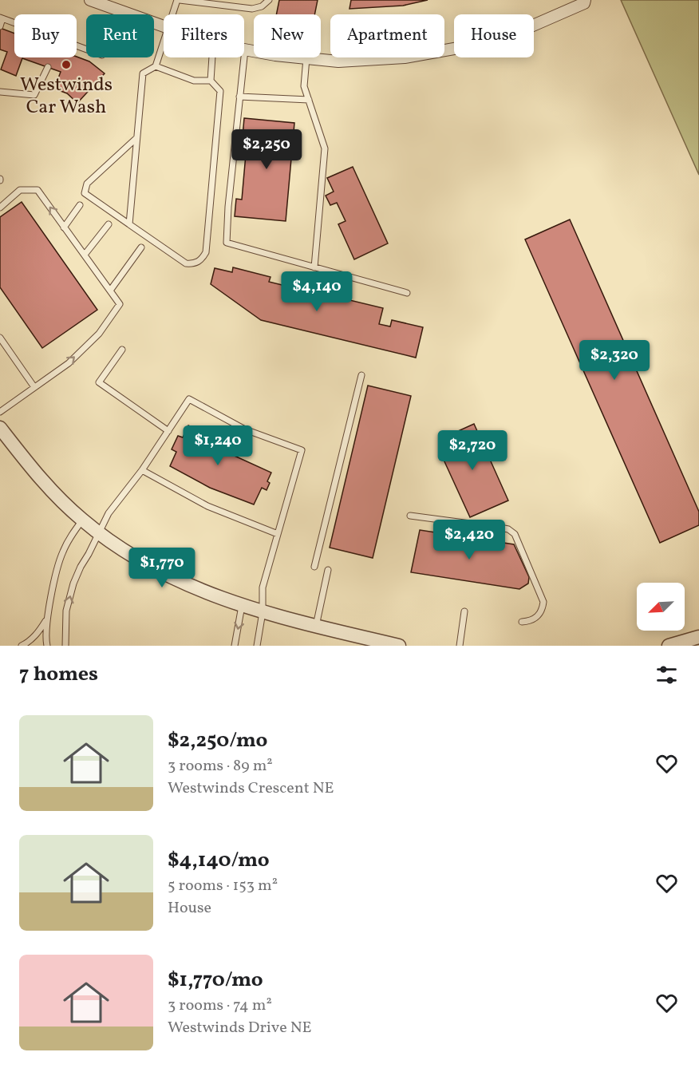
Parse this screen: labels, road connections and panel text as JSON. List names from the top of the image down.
{
  "places": ["Westwinds Car Wash"],
  "north": "bottom left",
  "page": {
    "chip": [
      "Buy",
      "Rent",
      "Filters",
      "New",
      "Apartment",
      "House"
    ],
    "price": [
      "$2,250",
      "$4,140",
      "$2,320",
      "$1,240",
      "$2,720",
      "$2,420",
      "$1,770"
    ],
    "heading": "7 homes",
    "list": [
      {
        "name": "$2,250/mo",
        "note": "3 rooms · 89 m² · Westwinds Crescent NE"
      },
      {
        "name": "$4,140/mo",
        "note": "5 rooms · 153 m² · House"
      },
      {
        "name": "$1,770/mo",
        "note": "3 rooms · 74 m² · Westwinds Drive NE"
      }
    ]
  }
}
